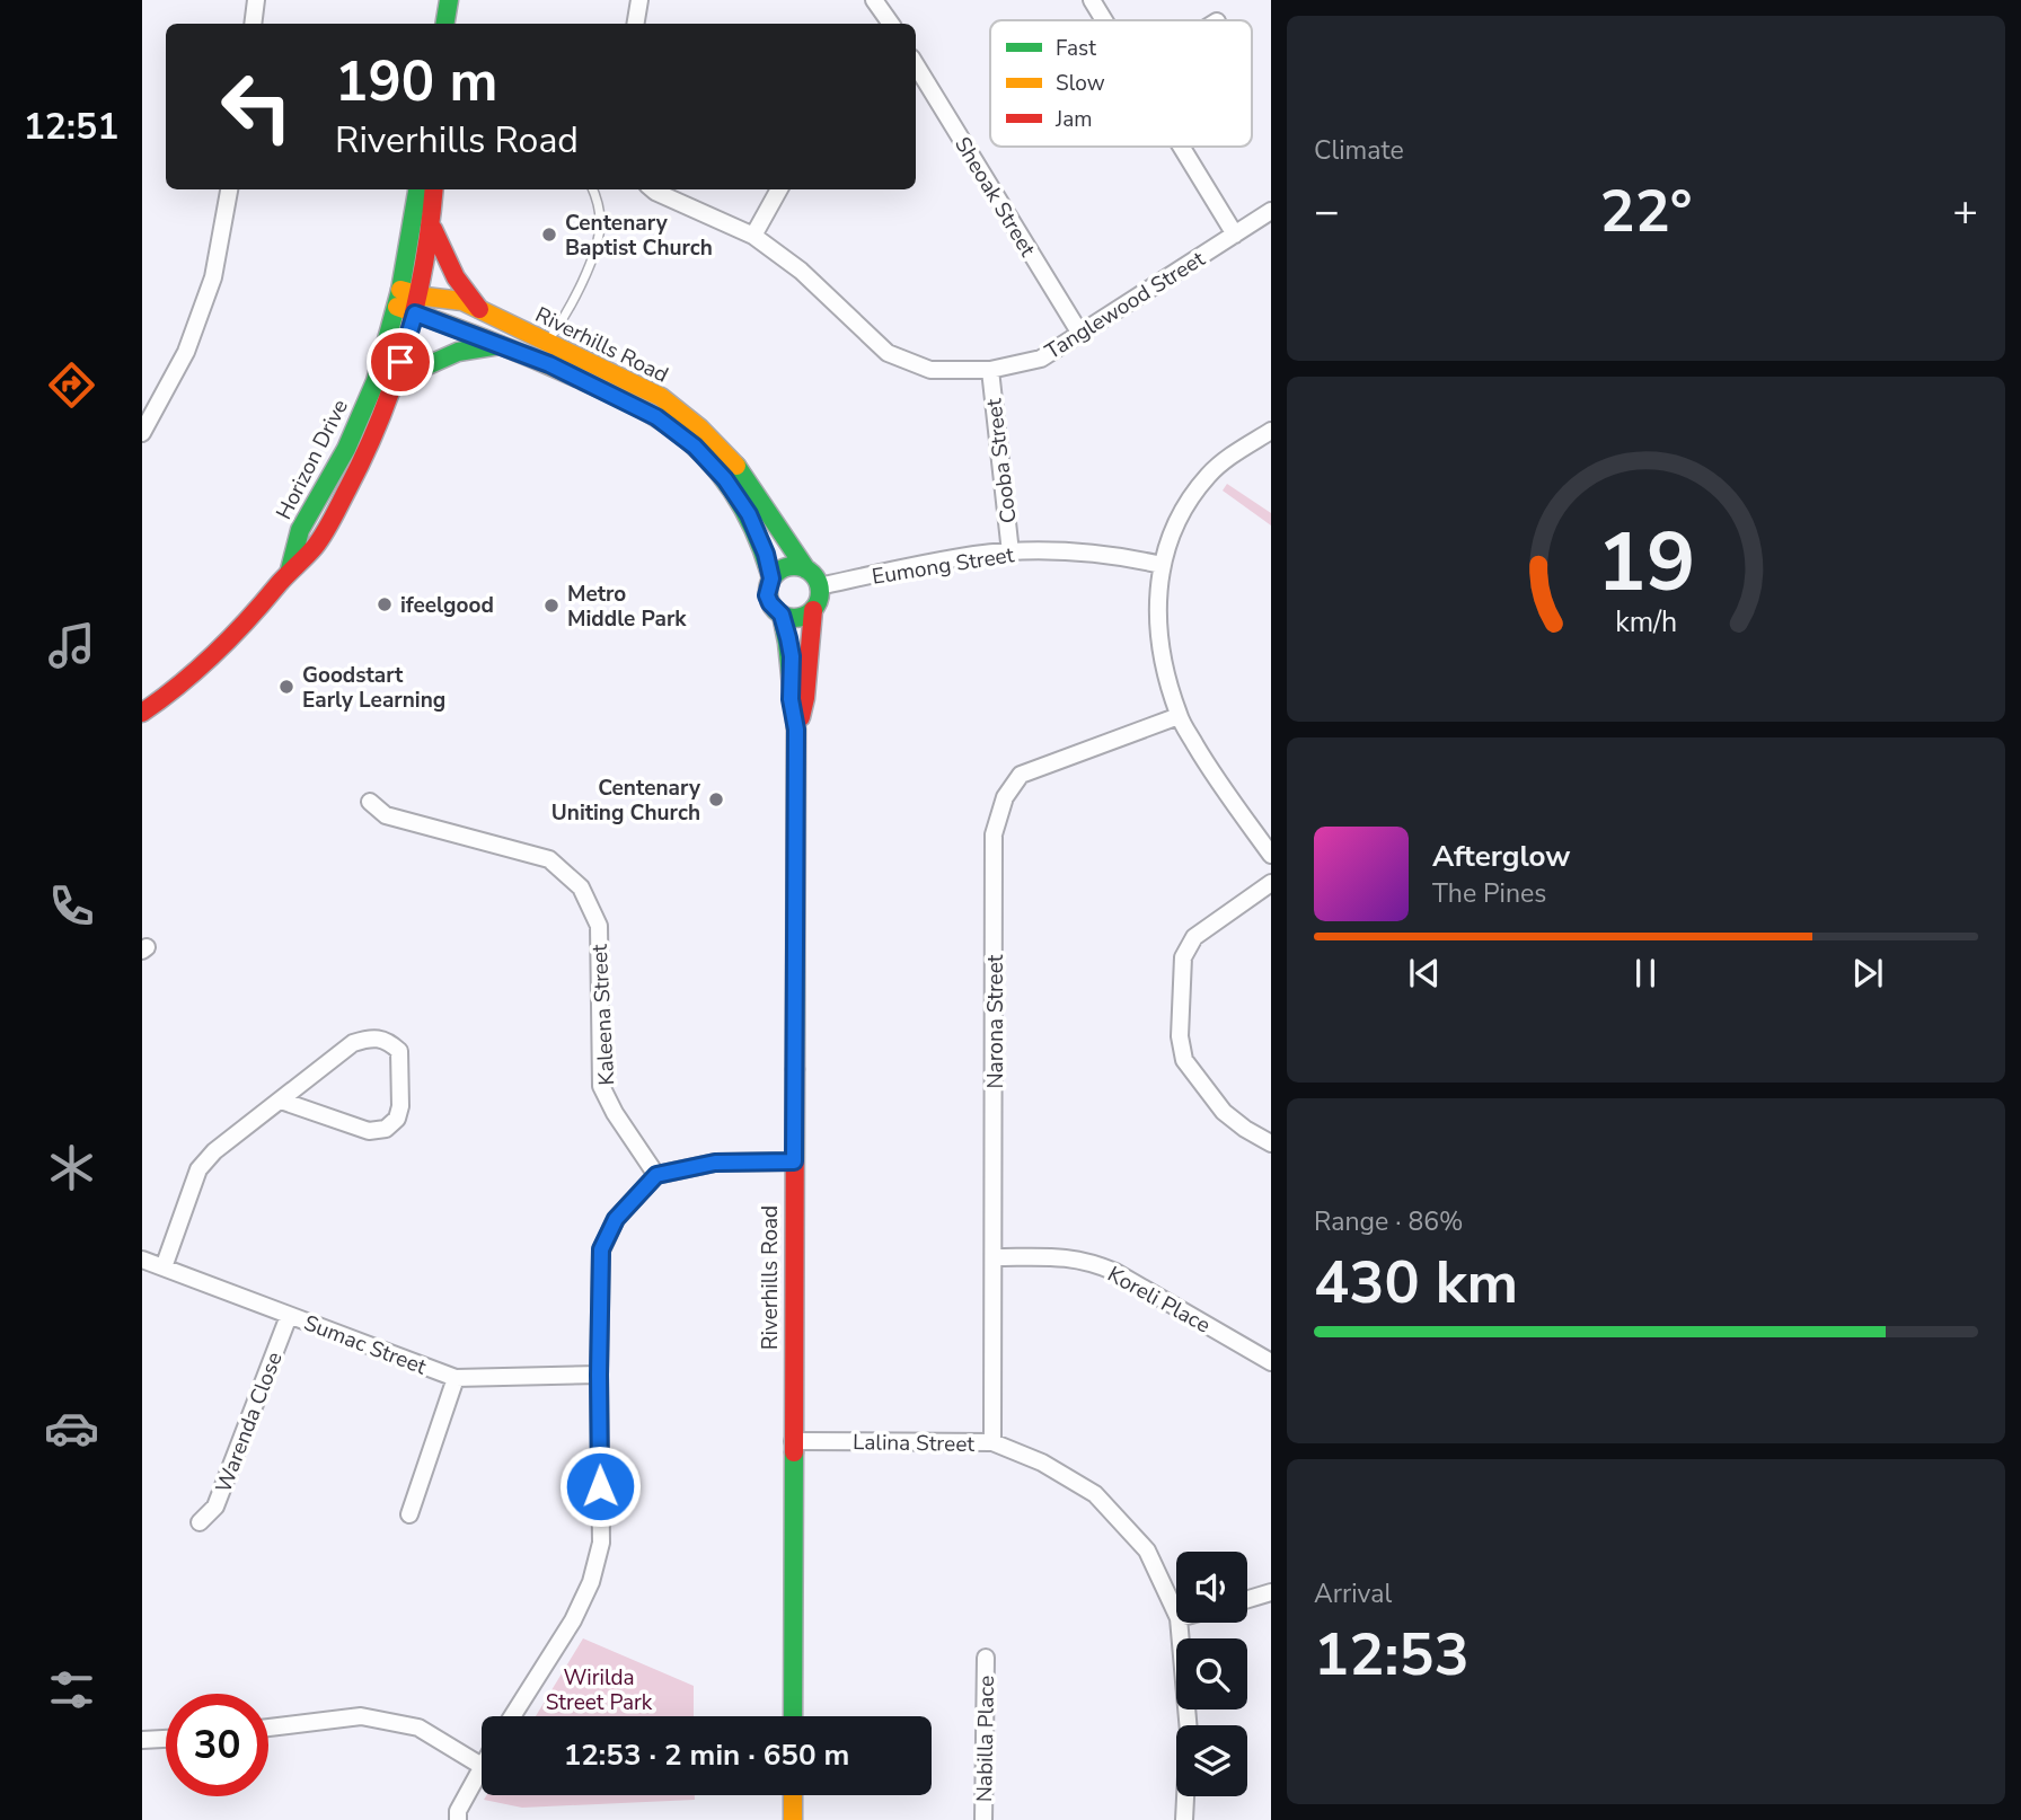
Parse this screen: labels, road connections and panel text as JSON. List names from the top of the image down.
{
  "streets": {
    "street": [
      "Sheoak Street",
      "Tanglewood Street",
      "Riverhills Road",
      "Horizon Drive",
      "Cooba Street",
      "Eumong Street",
      "Kaleena Street",
      "Narona Street",
      "Koreli Place",
      "Sumac Street",
      "Warenda Close",
      "Lalina Street",
      "Nabilla Place"
    ]
  },
  "crossings": [
    ["Sheoak Street", "Tanglewood Street"],
    ["Tanglewood Street", "Cooba Street"],
    ["Riverhills Road", "Horizon Drive"],
    ["Riverhills Road", "Eumong Street"],
    ["Riverhills Road", "Lalina Street"],
    ["Cooba Street", "Eumong Street"],
    ["Narona Street", "Koreli Place"],
    ["Narona Street", "Lalina Street"],
    ["Sumac Street", "Warenda Close"]
  ],
  "parks": ["Wirilda Street Park"],
  "places": [
    "Centenary Baptist Church",
    "ifeelgood",
    "Metro Middle Park",
    "Goodstart Early Learning",
    "Centenary Uniting Church"
  ],
  "legend": ["Fast", "Slow", "Jam"],
  "page": {
    "tabs": "12:51",
    "tile": [
      "Climate",
      ["Range · 86%", "430 km"],
      ["Arrival", "12:53"]
    ],
    "turn": ["190 m", "Riverhills Road"],
    "heat": ["−", "22°", "+"],
    "song": ["Afterglow", "The Pines"],
    "limit": "30",
    "trip": "12:53 · 2 min · 650 m",
    "gauge": ["19", "km/h"]
  }
}
